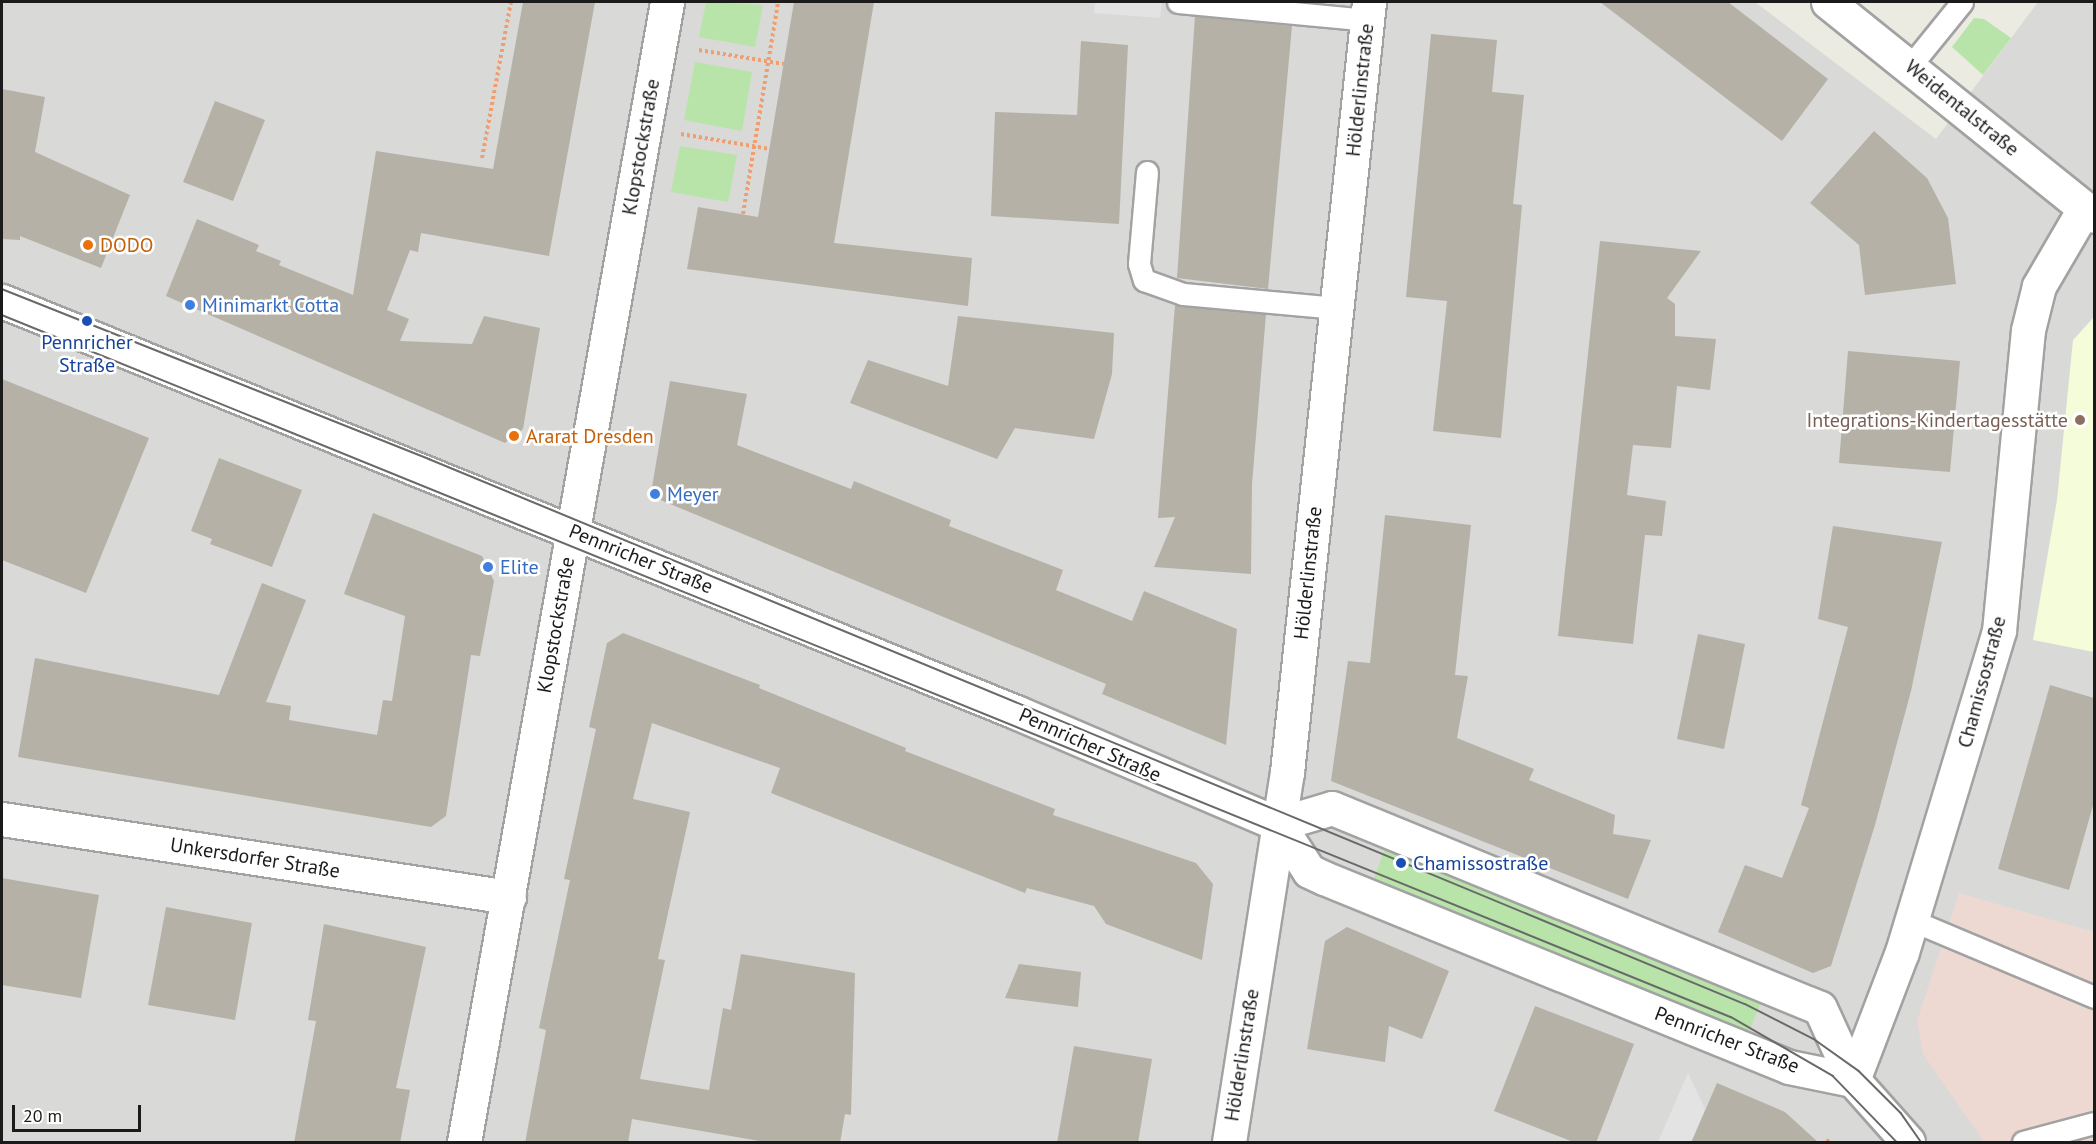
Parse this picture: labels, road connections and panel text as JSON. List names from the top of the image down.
{
  "streets": {
    "street": [
      "Hölderlinstraße",
      "Weidentalstraße",
      "Klopstockstraße",
      "Pennricher Straße",
      "Chamissostraße",
      "Unkersdorfer Straße"
    ]
  },
  "crossings": [
    ["Hölderlinstraße", "Pennricher Straße"],
    ["Weidentalstraße", "Chamissostraße"],
    ["Klopstockstraße", "Pennricher Straße"],
    ["Klopstockstraße", "Unkersdorfer Straße"],
    ["Pennricher Straße", "Chamissostraße"]
  ],
  "places": [
    "DODO",
    "Minimarkt Cotta",
    "Pennricher Straße",
    "Integrations-Kindertagesstätte",
    "Ararat Dresden",
    "Meyer",
    "Elite",
    "Chamissostraße"
  ],
  "scale_bar": "20 m"
}
